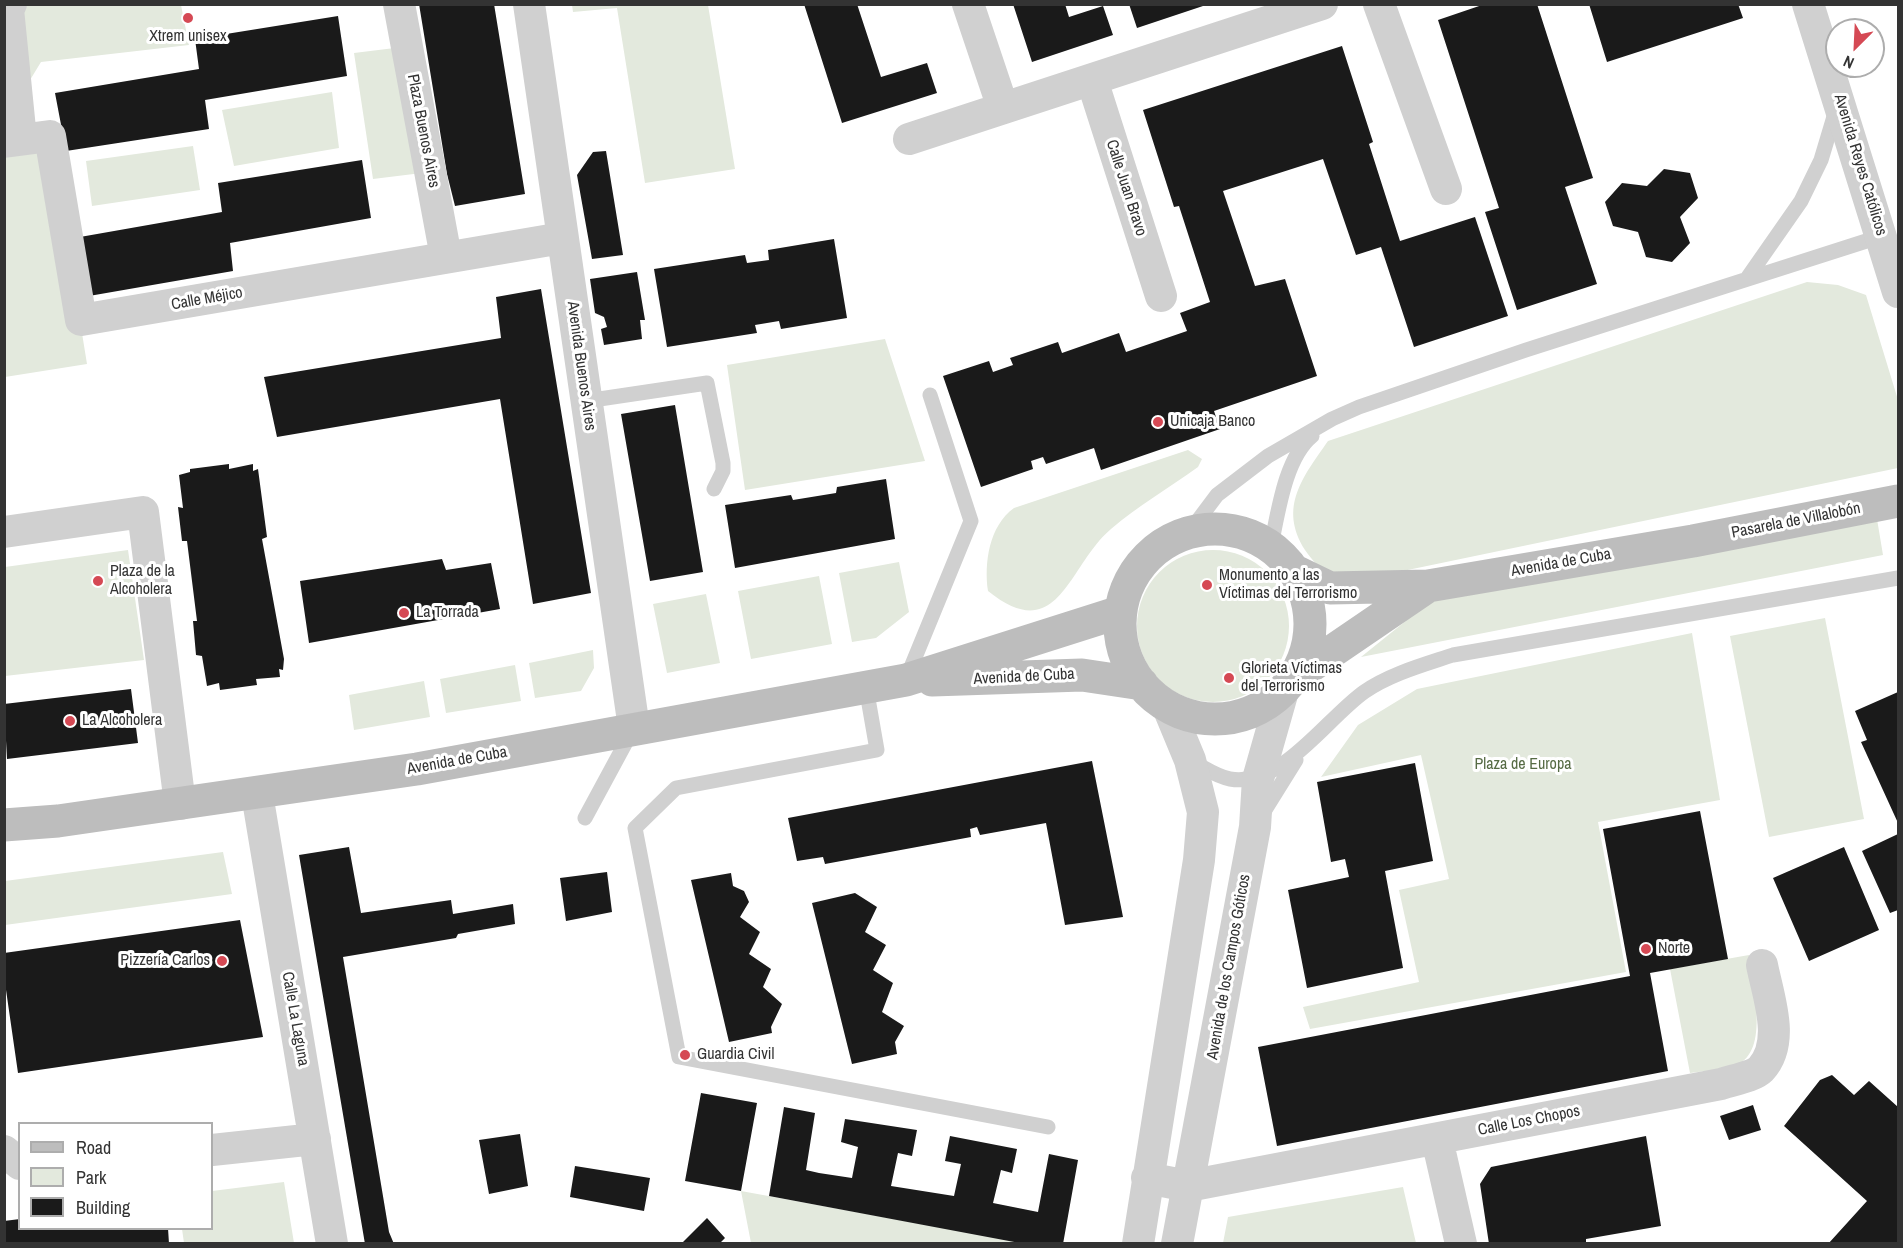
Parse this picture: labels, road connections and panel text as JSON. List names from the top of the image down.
{
  "streets": {
    "street": [
      "Plaza Buenos Aires",
      "Avenida Reyes Católicos",
      "Calle Juan Bravo",
      "Calle Méjico",
      "Avenida Buenos Aires",
      "Pasarela de Villalobón",
      "Avenida de Cuba",
      "Avenida de los Campos Góticos",
      "Calle La Laguna",
      "Calle Los Chopos"
    ]
  },
  "crossings": [
    ["Plaza Buenos Aires", "Calle Méjico"],
    ["Calle Méjico", "Avenida Buenos Aires"],
    ["Avenida Buenos Aires", "Avenida de Cuba"],
    ["Pasarela de Villalobón", "Avenida de Cuba"],
    ["Avenida de Cuba", "Avenida de los Campos Góticos"],
    ["Avenida de Cuba", "Calle La Laguna"],
    ["Avenida de los Campos Góticos", "Calle Los Chopos"]
  ],
  "parks": ["Plaza de Europa"],
  "places": [
    "Xtrem unisex",
    "Unicaja Banco",
    "Plaza de la Alcoholera",
    "Monumento a las Víctimas del Terrorismo",
    "La Torrada",
    "Glorieta Víctimas del Terrorismo",
    "La Alcoholera",
    "Norte",
    "Pizzería Carlos",
    "Guardia Civil"
  ],
  "legend": ["Road", "Park", "Building"],
  "north": "bottom left"
}
